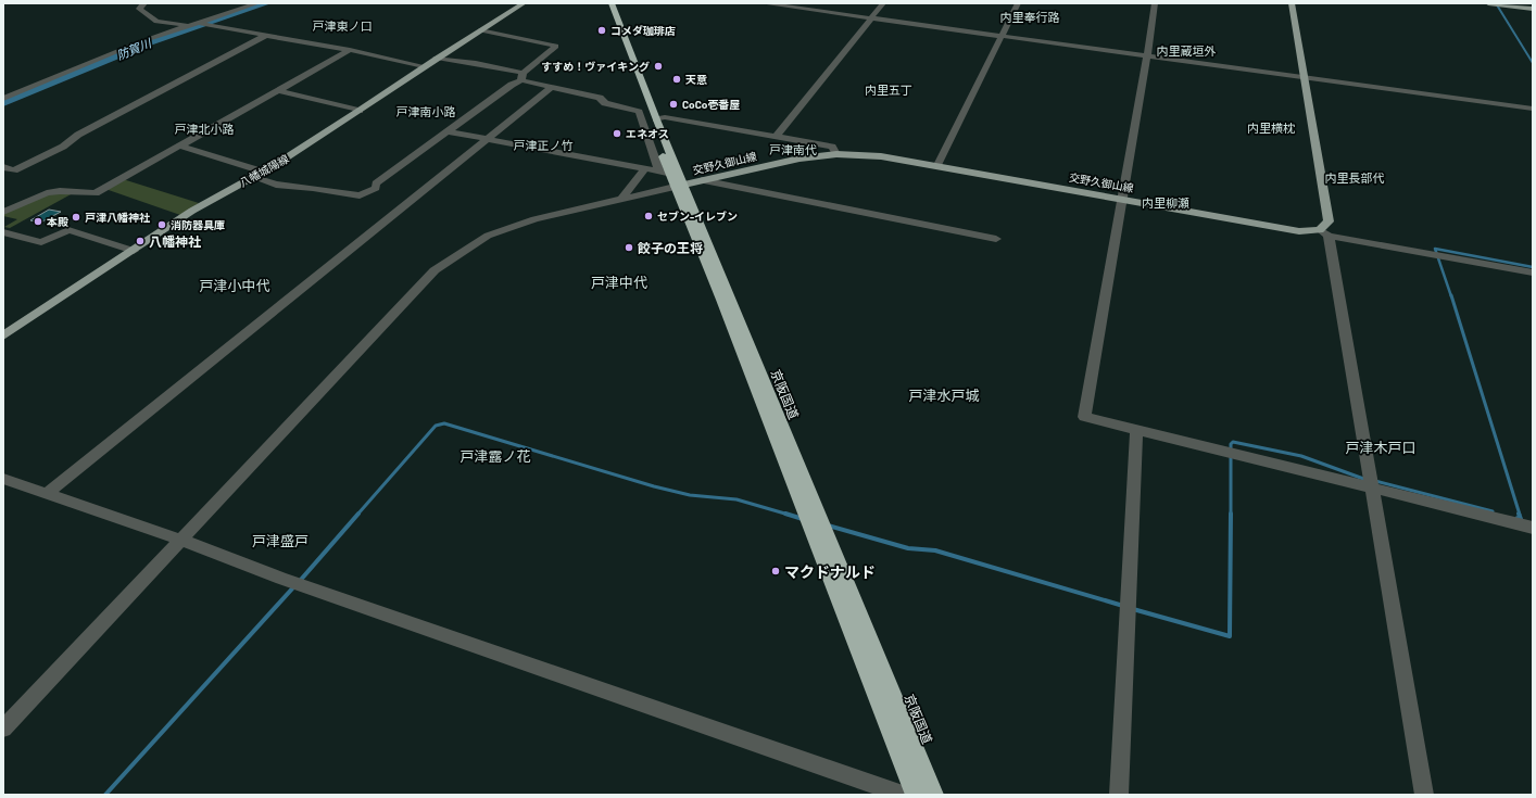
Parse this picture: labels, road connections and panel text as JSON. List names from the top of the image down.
{
  "streets": {
    "highway": ["京阪国道"],
    "main road": ["交野久御山線", "八幡城陽線"]
  },
  "crossings": [
    ["交野久御山線", "京阪国道"]
  ],
  "districts": [
    "内里奉行路",
    "戸津東ノ口",
    "内里蔵垣外",
    "内里五丁",
    "戸津南小路",
    "内里横枕",
    "戸津北小路",
    "戸津正ノ竹",
    "戸津南代",
    "内里長部代",
    "内里柳瀬",
    "戸津中代",
    "戸津小中代",
    "戸津水戸城",
    "戸津木戸口",
    "戸津露ノ花",
    "戸津盛戸"
  ],
  "water": ["防賀川"],
  "places": [
    "コメダ珈琲店",
    "すすめ！ヴァイキング",
    "天意",
    "CoCo壱番屋",
    "エネオス",
    "セブン-イレブン",
    "戸津八幡神社",
    "本殿",
    "消防器具庫",
    "八幡神社",
    "餃子の王将",
    "マクドナルド"
  ]
}
